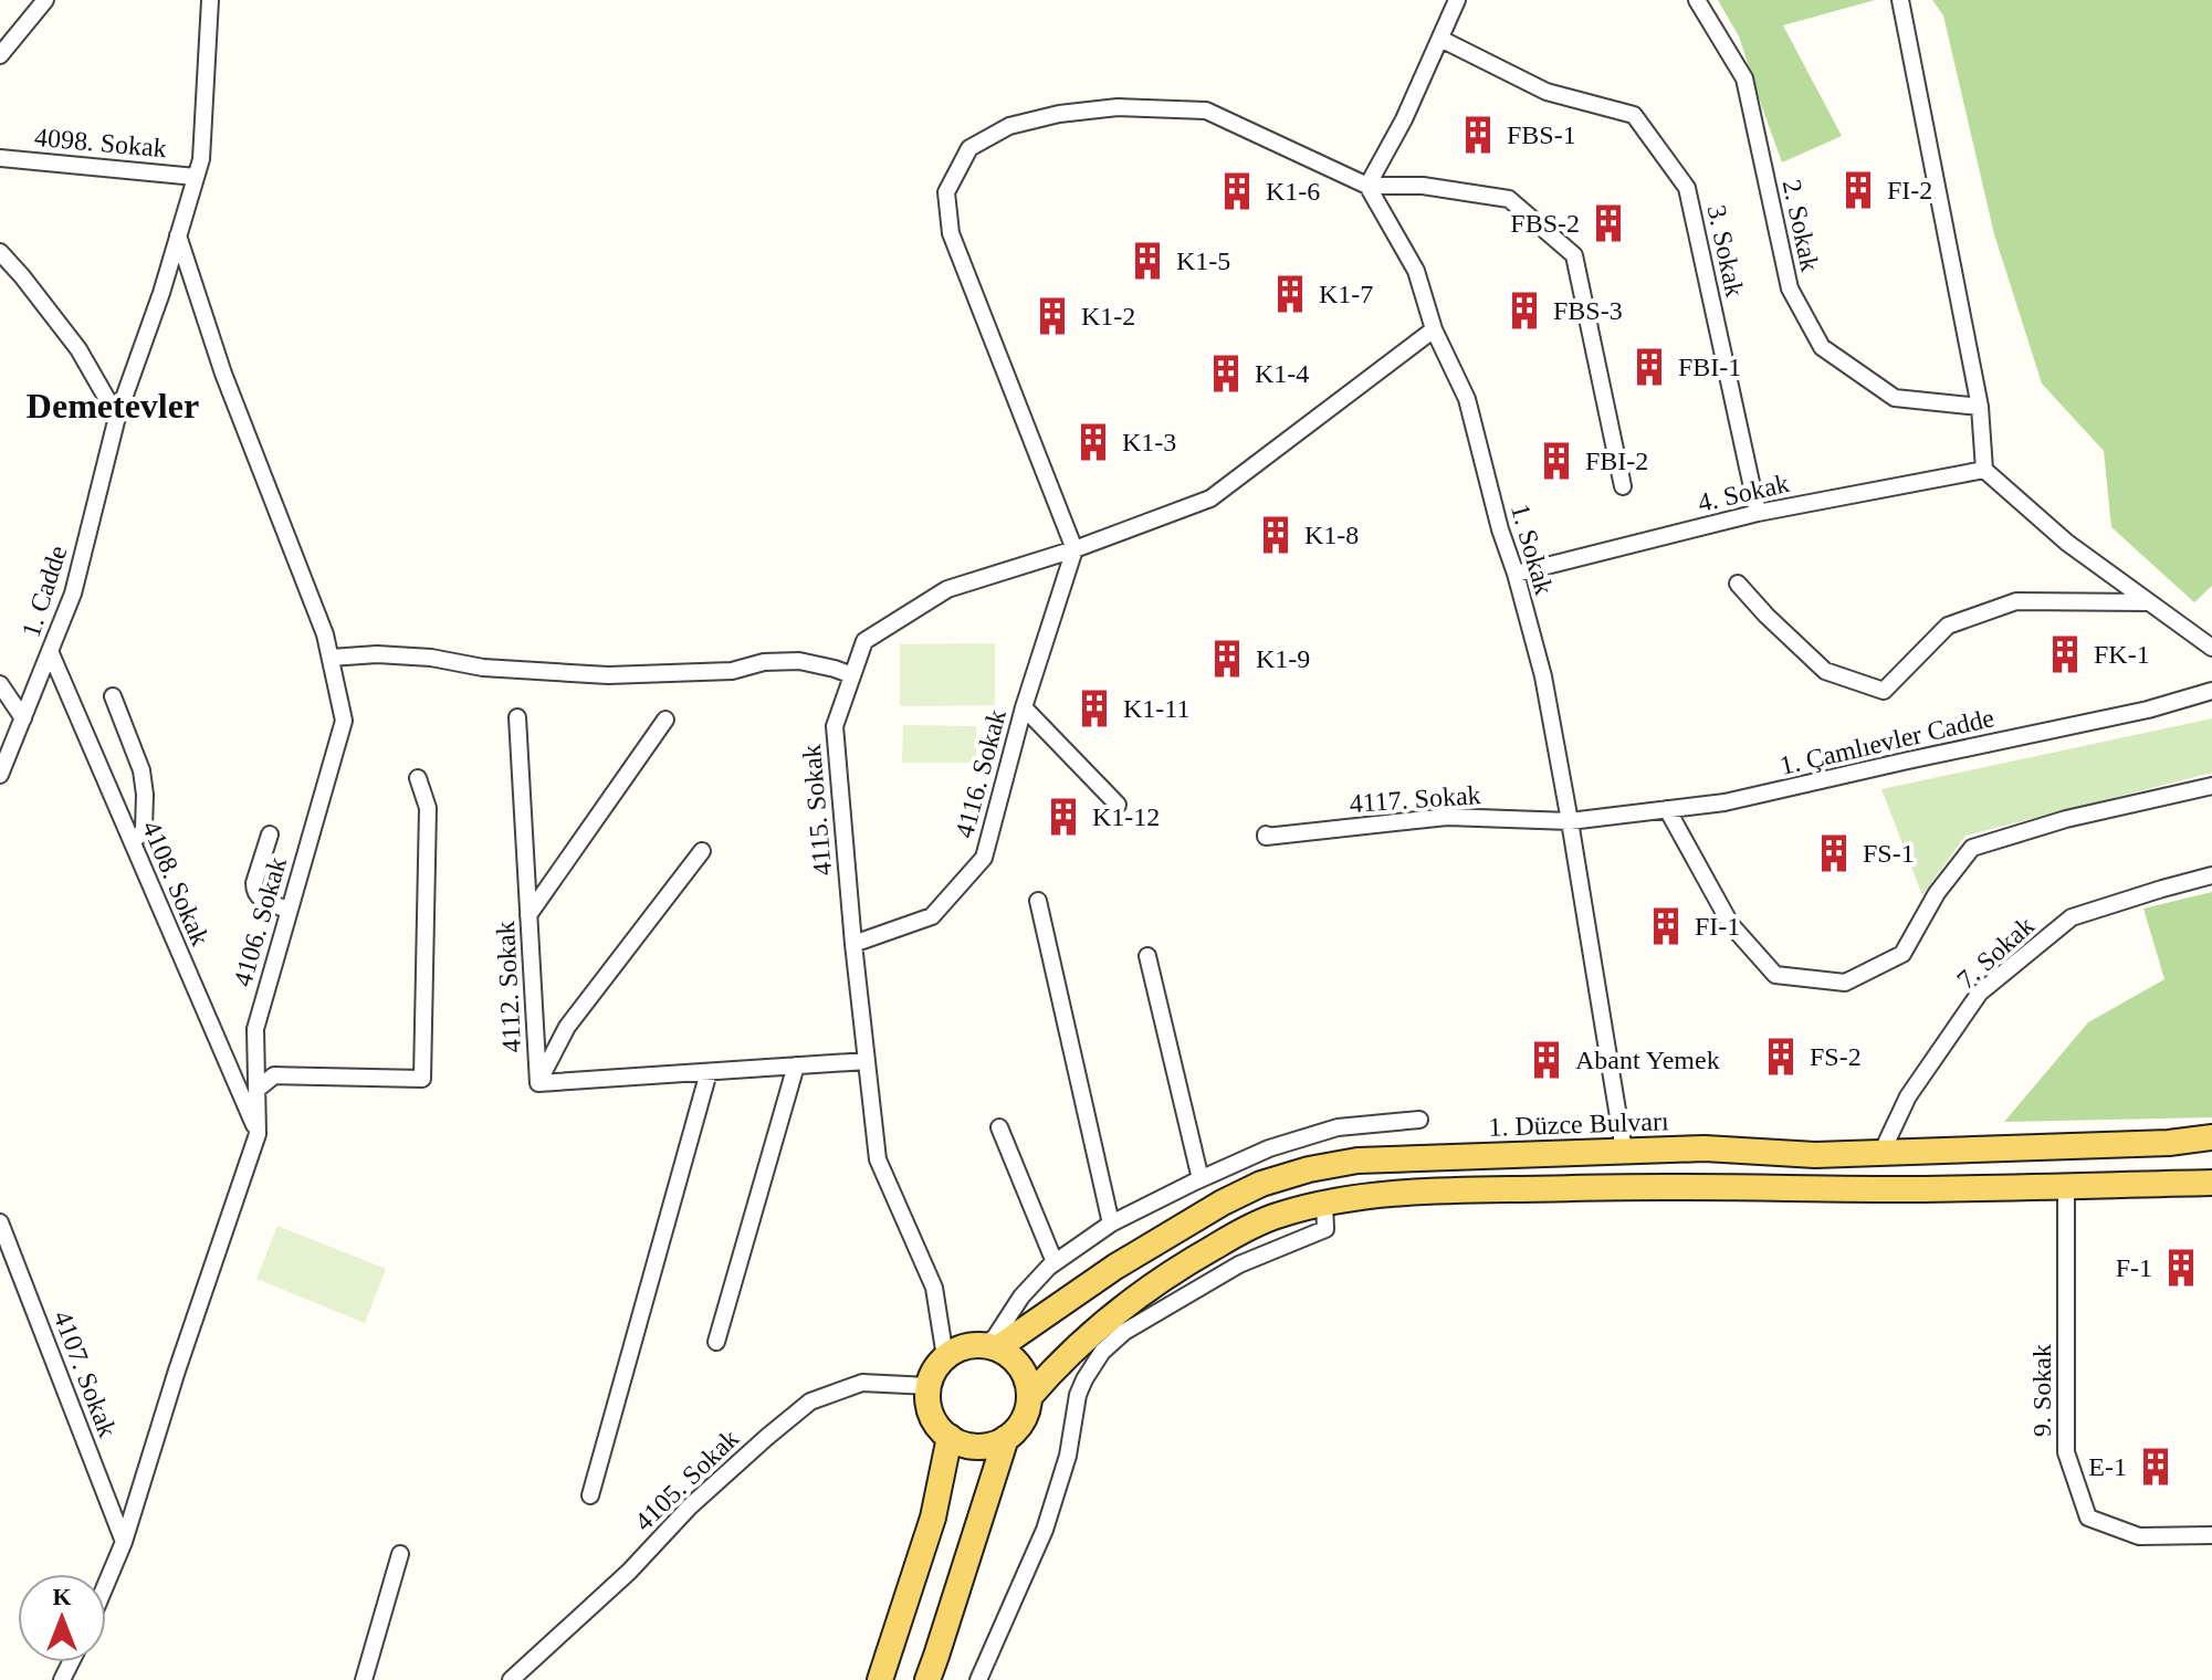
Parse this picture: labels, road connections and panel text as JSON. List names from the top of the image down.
{
  "streets": {
    "main road": ["1. Düzce Bulvarı"],
    "street": [
      "4098. Sokak",
      "2. Sokak",
      "3. Sokak",
      "4. Sokak",
      "1. Sokak",
      "1. Cadde",
      "1. Çamlıevler Cadde",
      "4116. Sokak",
      "4117. Sokak",
      "4115. Sokak",
      "4108. Sokak",
      "4106. Sokak",
      "7. Sokak",
      "4112. Sokak",
      "4107. Sokak",
      "9. Sokak",
      "4105. Sokak"
    ]
  },
  "crossings": [
    ["4098. Sokak", "1. Cadde"],
    ["3. Sokak", "4. Sokak"],
    ["4. Sokak", "1. Sokak"],
    ["1. Sokak", "1. Çamlıevler Cadde"],
    ["1. Sokak", "4117. Sokak"],
    ["1. Sokak", "4115. Sokak"],
    ["1. Sokak", "1. Düzce Bulvarı"],
    ["1. Cadde", "4108. Sokak"],
    ["1. Cadde", "4106. Sokak"],
    ["1. Çamlıevler Cadde", "4117. Sokak"],
    ["4116. Sokak", "4115. Sokak"],
    ["4115. Sokak", "4112. Sokak"],
    ["4115. Sokak", "1. Düzce Bulvarı"],
    ["4115. Sokak", "4105. Sokak"],
    ["4108. Sokak", "4106. Sokak"],
    ["4106. Sokak", "4107. Sokak"],
    ["7. Sokak", "1. Düzce Bulvarı"],
    ["1. Düzce Bulvarı", "4105. Sokak"]
  ],
  "districts": ["Demetevler"],
  "places": {
    "building": [
      "FBS-1",
      "FI-2",
      "K1-6",
      "FBS-2",
      "K1-5",
      "K1-7",
      "FBS-3",
      "K1-2",
      "FBI-1",
      "K1-4",
      "K1-3",
      "FBI-2",
      "K1-8",
      "FK-1",
      "K1-9",
      "K1-11",
      "K1-12",
      "FS-1",
      "FI-1",
      "FS-2",
      "Abant Yemek",
      "F-1",
      "E-1"
    ]
  },
  "north": "top"
}
